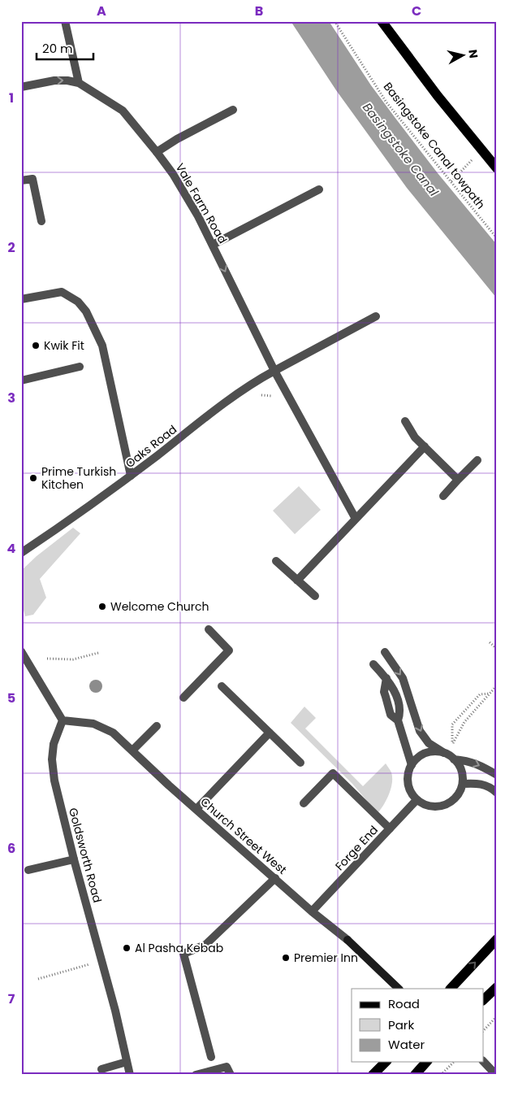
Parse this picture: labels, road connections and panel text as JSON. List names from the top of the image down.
{
  "streets": {
    "street": [
      "Vale Farm Road",
      "Oaks Road",
      "Church Street West",
      "Forge End",
      "Goldsworth Road"
    ],
    "path": ["Basingstoke Canal towpath"]
  },
  "crossings": [
    ["Vale Farm Road", "Oaks Road"],
    ["Church Street West", "Forge End"],
    ["Church Street West", "Goldsworth Road"]
  ],
  "water": ["Basingstoke Canal"],
  "places": [
    "Kwik Fit",
    "Prime Turkish Kitchen",
    "Welcome Church",
    "Al Pasha Kebab",
    "Premier Inn"
  ],
  "legend": ["Road", "Park", "Water"],
  "scale_bar": "20 m",
  "north": "right",
  "grid": {
    "columns": ["A", "B", "C"],
    "rows": [
      "1",
      "2",
      "3",
      "4",
      "5",
      "6",
      "7"
    ]
  }
}
